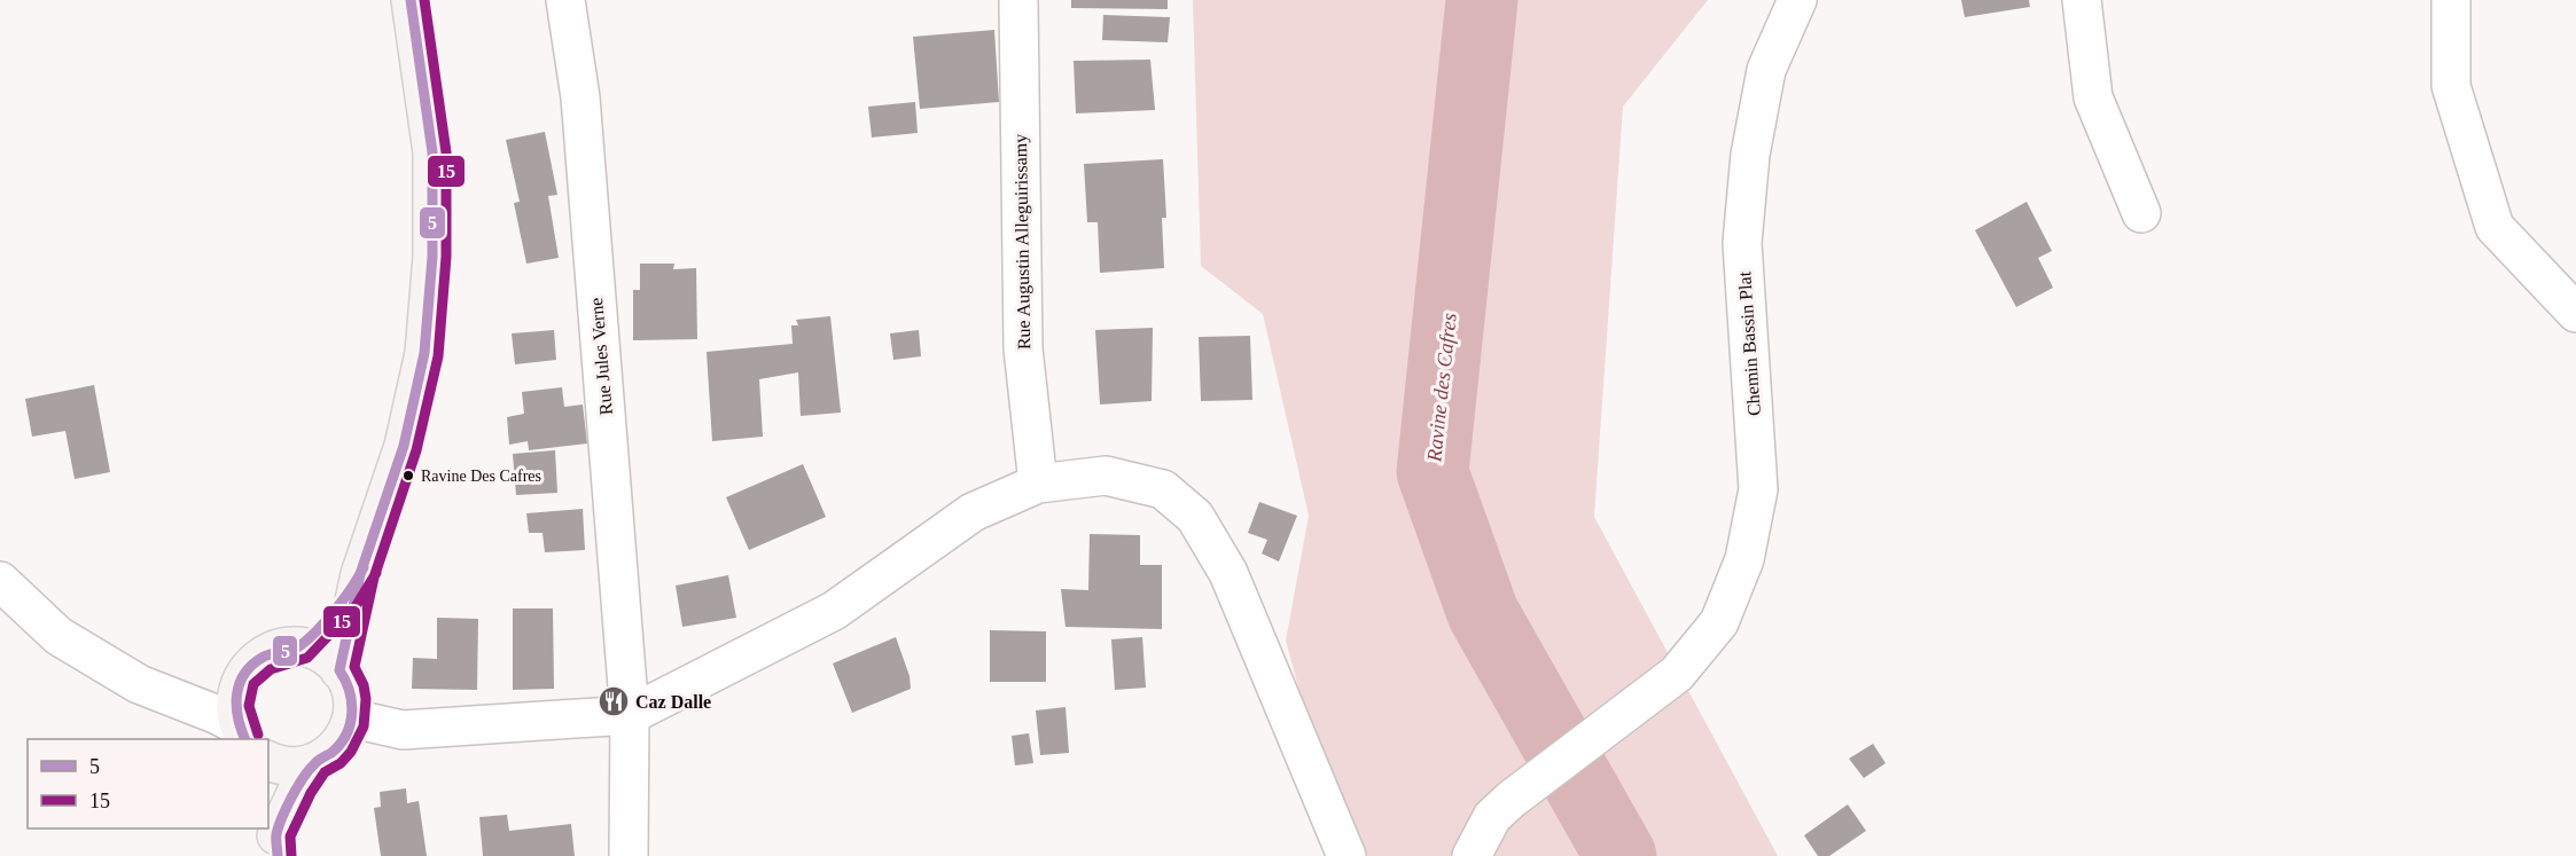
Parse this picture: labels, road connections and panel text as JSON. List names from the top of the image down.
{
  "streets": {
    "street": ["Rue Augustin Alleguirissamy", "Chemin Bassin Plat", "Rue Jules Verne"]
  },
  "water": ["Ravine des Cafres"],
  "places": {
    "other": ["Ravine Des Cafres"],
    "restaurant": ["Caz Dalle"]
  },
  "lines": ["transit line 5", "transit line 15"],
  "legend": ["5", "15"]
}
